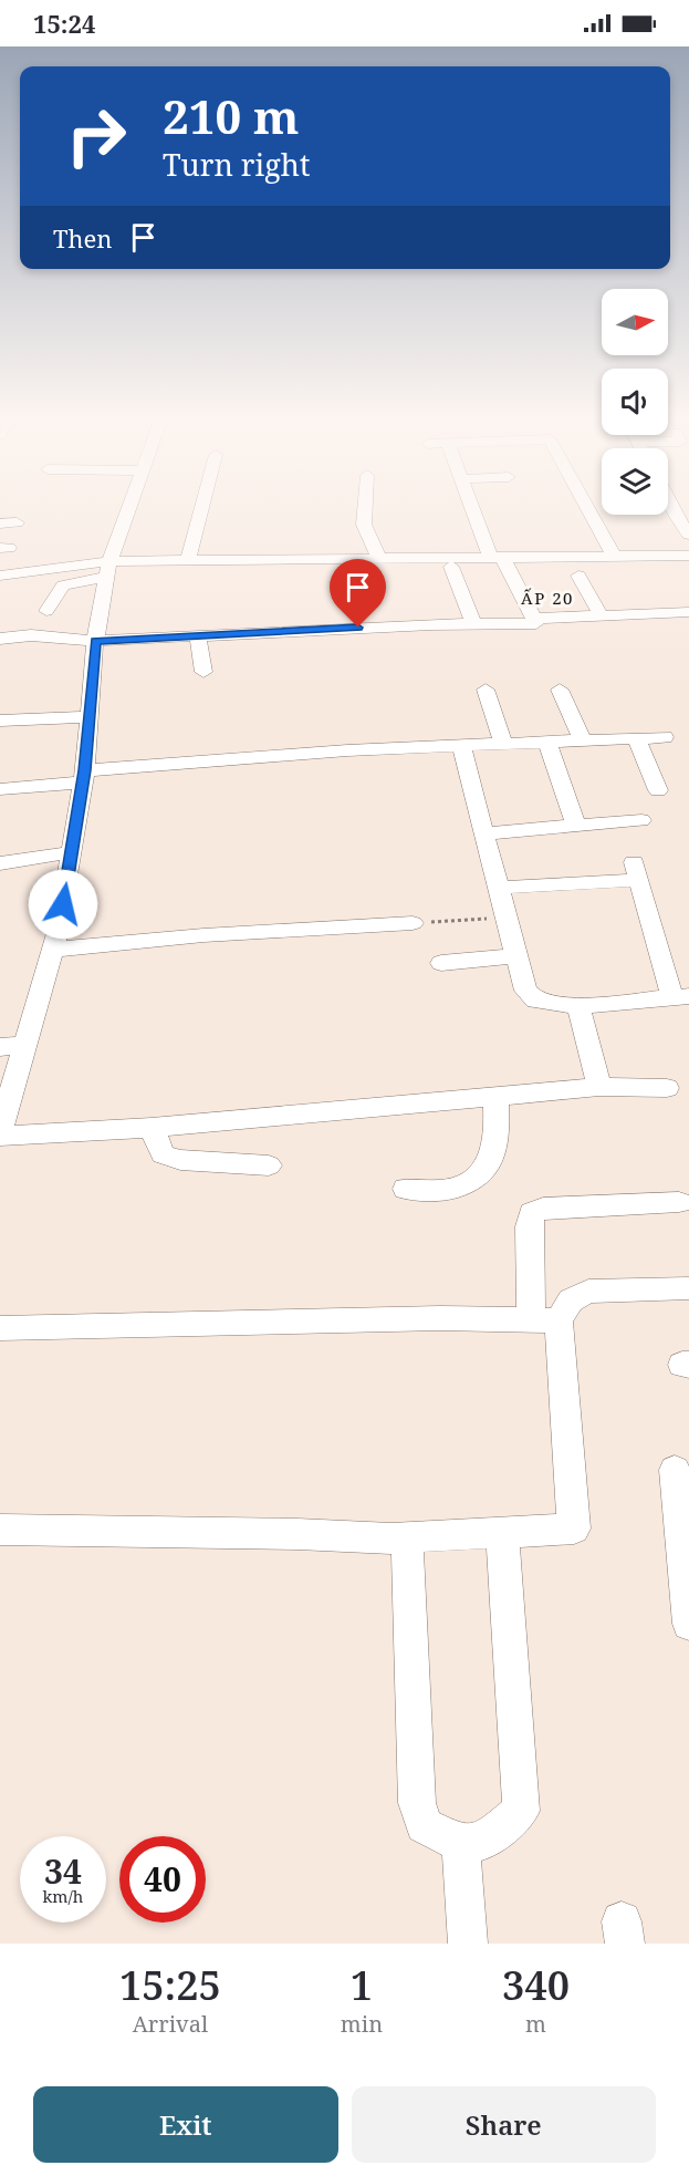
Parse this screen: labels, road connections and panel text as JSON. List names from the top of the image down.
{
  "districts": ["ẤP 20"],
  "north": "right",
  "page": {
    "status": "15:24",
    "turn": ["210 m", "Turn right"],
    "then": "Then",
    "speed": "34 km/h",
    "limit": "40",
    "eta": [
      "15:25",
      "Arrival",
      "1",
      "min",
      "340",
      "m"
    ],
    "buttons": ["Exit", "Share"]
  }
}
